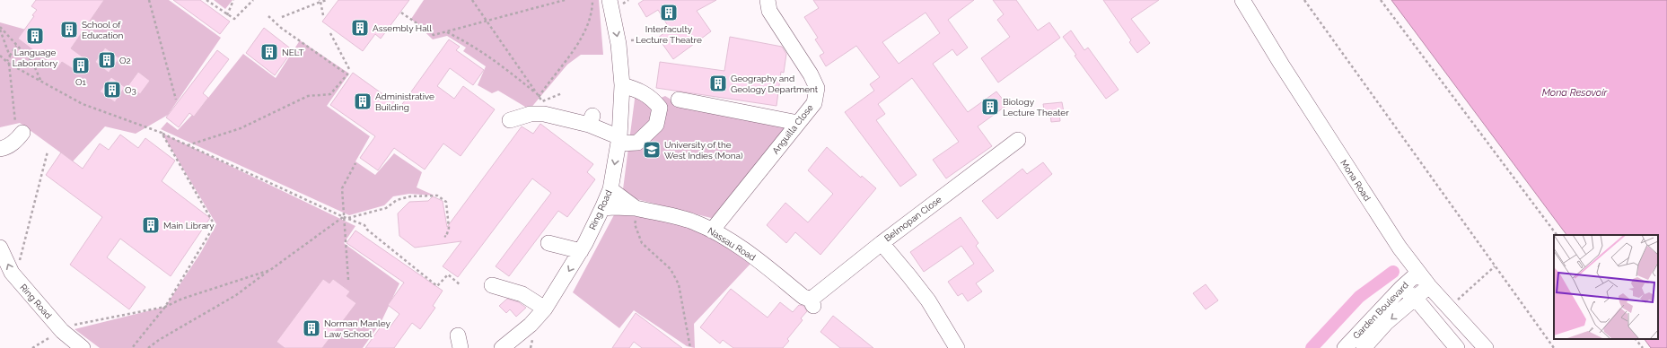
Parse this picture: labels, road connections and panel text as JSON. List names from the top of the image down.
{
  "streets": {
    "street": [
      "Anguilla Close",
      "Mona Road",
      "Ring Road",
      "Belmopan Close",
      "Nassau Road",
      "Garden Boulevard"
    ]
  },
  "crossings": [
    ["Anguilla Close", "Nassau Road"],
    ["Mona Road", "Garden Boulevard"],
    ["Belmopan Close", "Nassau Road"]
  ],
  "water": ["Mona Resovoir"],
  "places": {
    "building": [
      "Interfaculty Lecture Theatre",
      "Assembly Hall",
      "School of Education",
      "Language Laboratory",
      "NELT",
      "O2",
      "O1",
      "Geography and Geology Department",
      "O3",
      "Administrative Building",
      "Biology Lecture Theater",
      "Main Library",
      "Norman Manley Law School"
    ],
    "school or university": ["University of the West Indies (Mona)"]
  }
}
